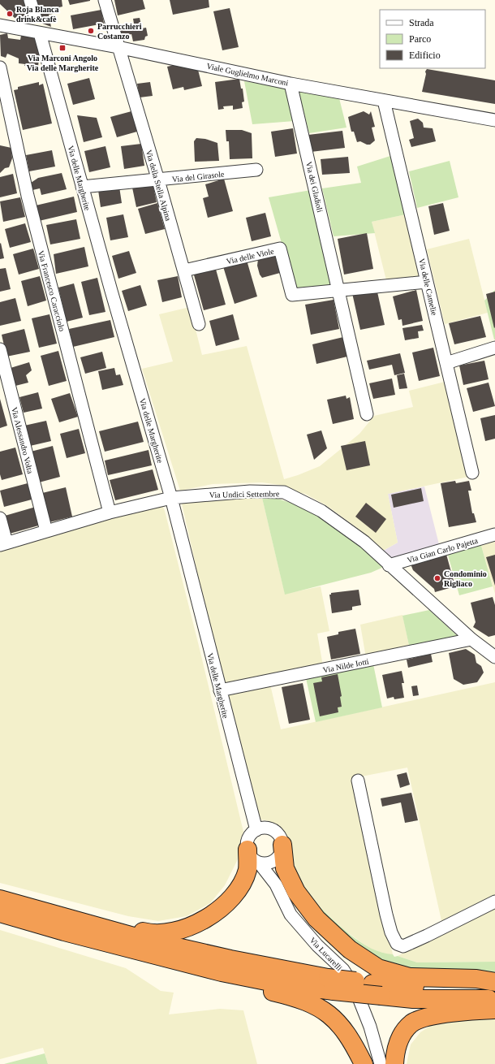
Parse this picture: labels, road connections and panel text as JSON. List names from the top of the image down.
{
  "streets": {
    "street": [
      "Viale Guglielmo Marconi",
      "Via del Girasole",
      "Via delle Margherite",
      "Via della Stella Alpina",
      "Via dei Gladioli",
      "Via delle Viole",
      "Via delle Camelie",
      "Via Francesco Caracciolo",
      "Via Alessandro Volta",
      "Via Undici Settembre",
      "Via Gian Carlo Pajetta",
      "Via Nilde Iotti",
      "Via Lucarelli"
    ]
  },
  "crossings": [
    ["Viale Guglielmo Marconi", "Via delle Margherite"],
    ["Viale Guglielmo Marconi", "Via della Stella Alpina"],
    ["Viale Guglielmo Marconi", "Via dei Gladioli"],
    ["Viale Guglielmo Marconi", "Via delle Camelie"],
    ["Via del Girasole", "Via delle Margherite"],
    ["Via del Girasole", "Via della Stella Alpina"],
    ["Via delle Margherite", "Via Undici Settembre"],
    ["Via delle Margherite", "Via Nilde Iotti"],
    ["Via delle Margherite", "Via Lucarelli"],
    ["Via della Stella Alpina", "Via delle Viole"],
    ["Via dei Gladioli", "Via delle Viole"],
    ["Via Francesco Caracciolo", "Via Undici Settembre"],
    ["Via Alessandro Volta", "Via Undici Settembre"],
    ["Via Undici Settembre", "Via Gian Carlo Pajetta"],
    ["Via Undici Settembre", "Via Nilde Iotti"]
  ],
  "places": {
    "other": ["Roja Blanca drink&cafè", "Parrucchieri Costanzo", "Condominio Rigliaco"],
    "transit": ["Via Marconi Angolo Via delle Margherite"]
  },
  "legend": ["Strada", "Parco", "Edificio"]
}
